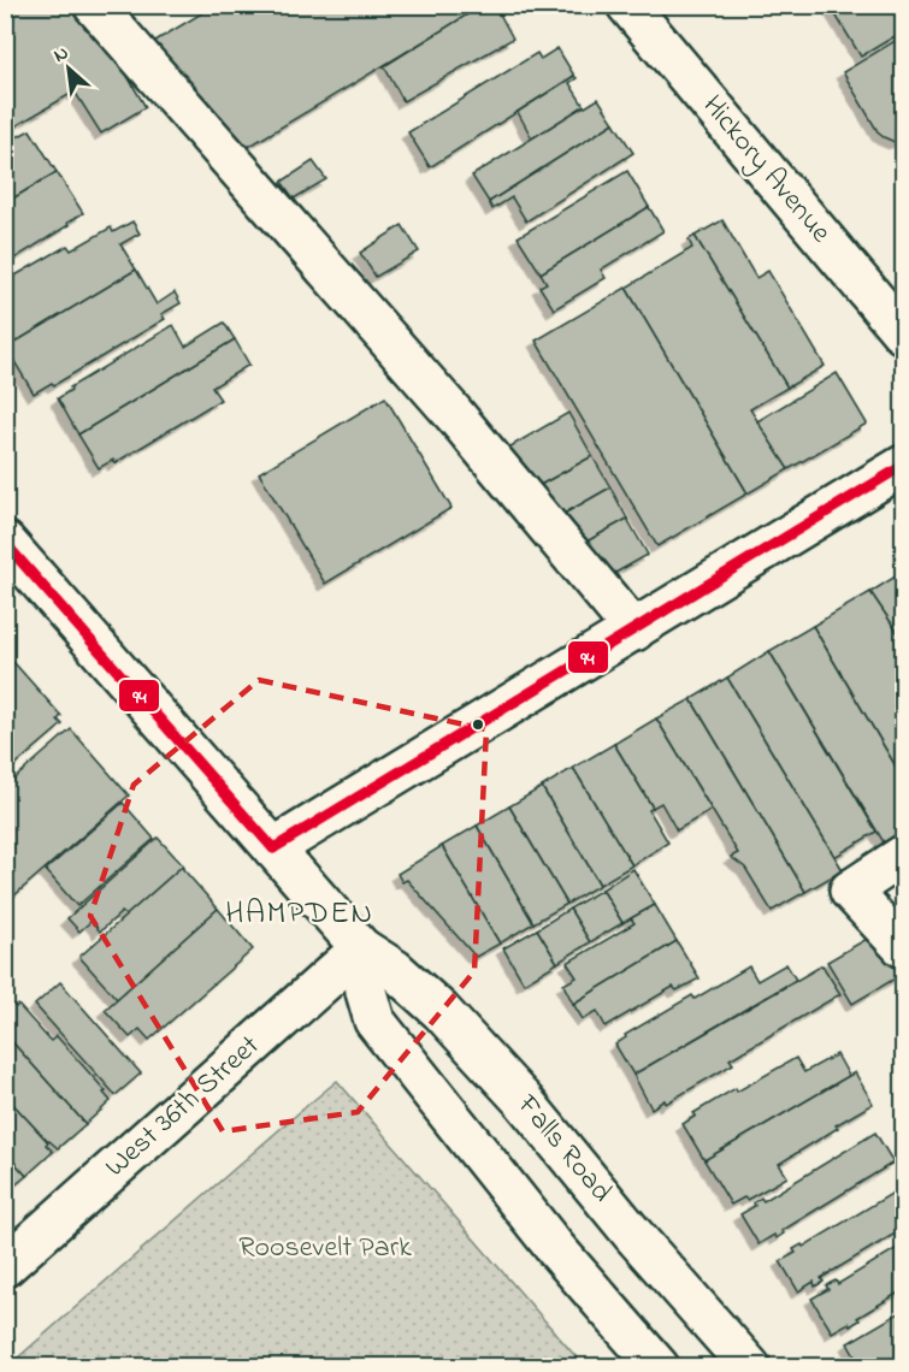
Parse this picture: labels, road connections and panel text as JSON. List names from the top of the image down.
{
  "streets": {
    "street": ["Hickory Avenue", "West 36th Street", "Falls Road"]
  },
  "crossings": [
    ["West 36th Street", "Falls Road"]
  ],
  "districts": ["HAMPDEN"],
  "parks": ["Roosevelt Park"],
  "lines": ["transit line 94"],
  "north": "top left"
}
